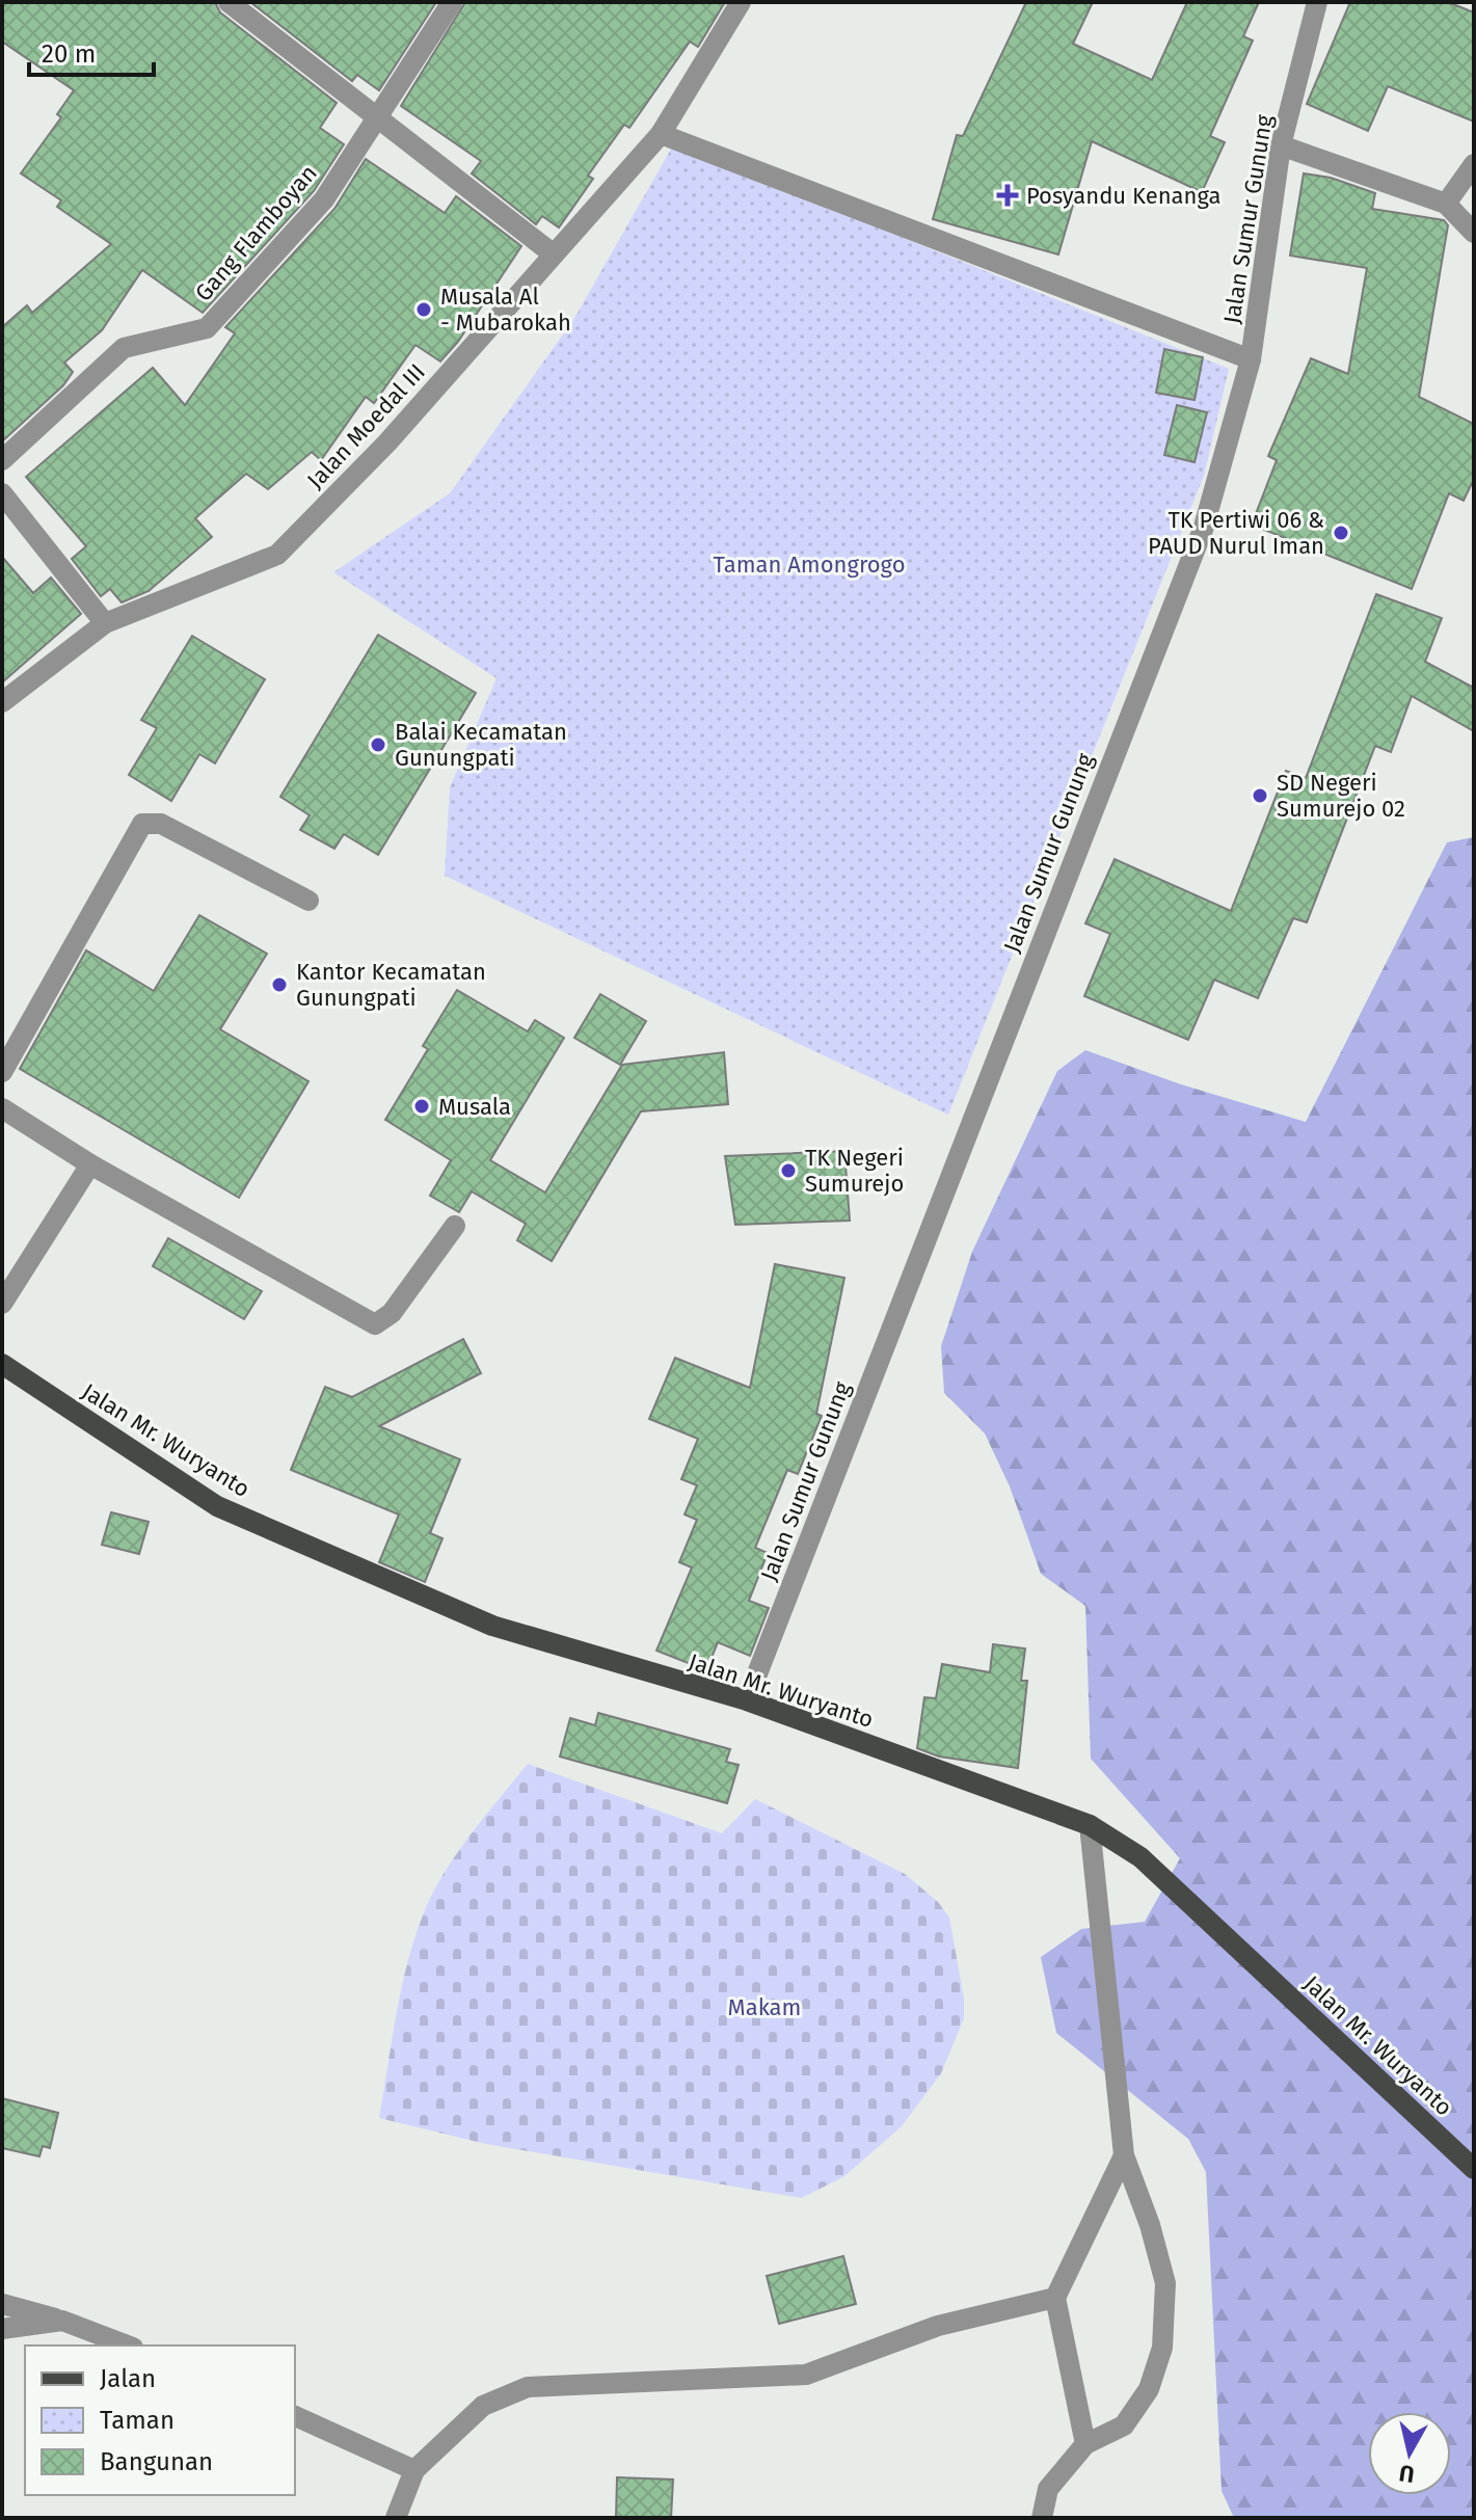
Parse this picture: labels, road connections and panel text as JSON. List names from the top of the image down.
{
  "streets": {
    "main road": ["Jalan Mr. Wuryanto"],
    "street": ["Jalan Sumur Gunung", "Gang Flamboyan", "Jalan Moedal III"]
  },
  "crossings": [
    ["Jalan Sumur Gunung", "Jalan Mr. Wuryanto"]
  ],
  "parks": ["Taman Amongrogo", "Makam"],
  "places": {
    "health": ["Posyandu Kenanga"],
    "other": [
      "Musala Al - Mubarokah",
      "TK Pertiwi 06 & PAUD Nurul Iman",
      "Balai Kecamatan Gunungpati",
      "SD Negeri Sumurejo 02",
      "Kantor Kecamatan Gunungpati",
      "Musala",
      "TK Negeri Sumurejo"
    ]
  },
  "legend": ["Jalan", "Taman", "Bangunan"],
  "scale_bar": "20 m",
  "north": "bottom"
}
